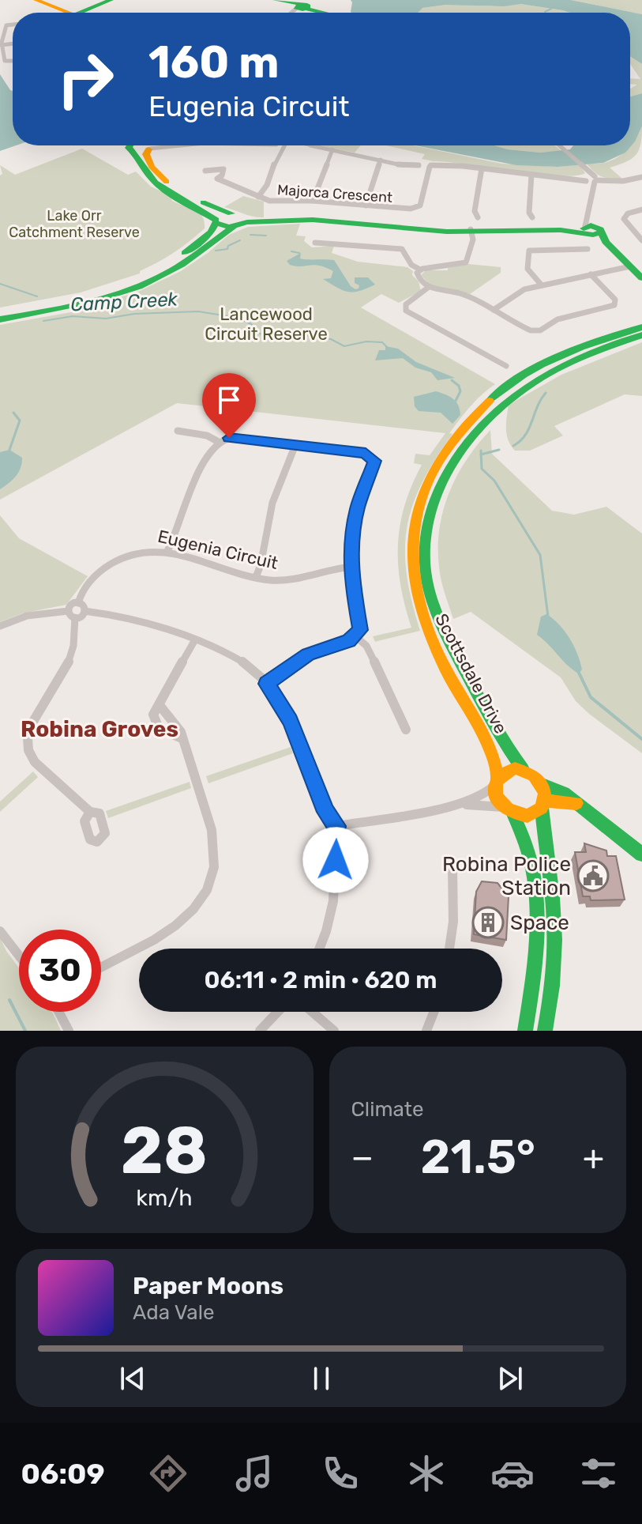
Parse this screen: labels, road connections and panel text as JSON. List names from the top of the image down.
{
  "streets": {
    "main road": ["Scottsdale Drive"],
    "street": ["Majorca Crescent", "Eugenia Circuit"]
  },
  "districts": ["Robina Groves"],
  "water": ["Camp Creek"],
  "parks": ["Lake Orr Catchment Reserve", "Lancewood Circuit Reserve"],
  "places": {
    "public building": ["Robina Police Station"],
    "building": ["Space"]
  },
  "page": {
    "turn": ["160 m", "Eugenia Circuit"],
    "limit": "30",
    "trip": "06:11 · 2 min · 620 m",
    "tile": "Climate",
    "heat": ["−", "21.5°", "+"],
    "song": ["Paper Moons", "Ada Vale"],
    "tabs": "06:09",
    "gauge": ["28", "km/h"]
  }
}
